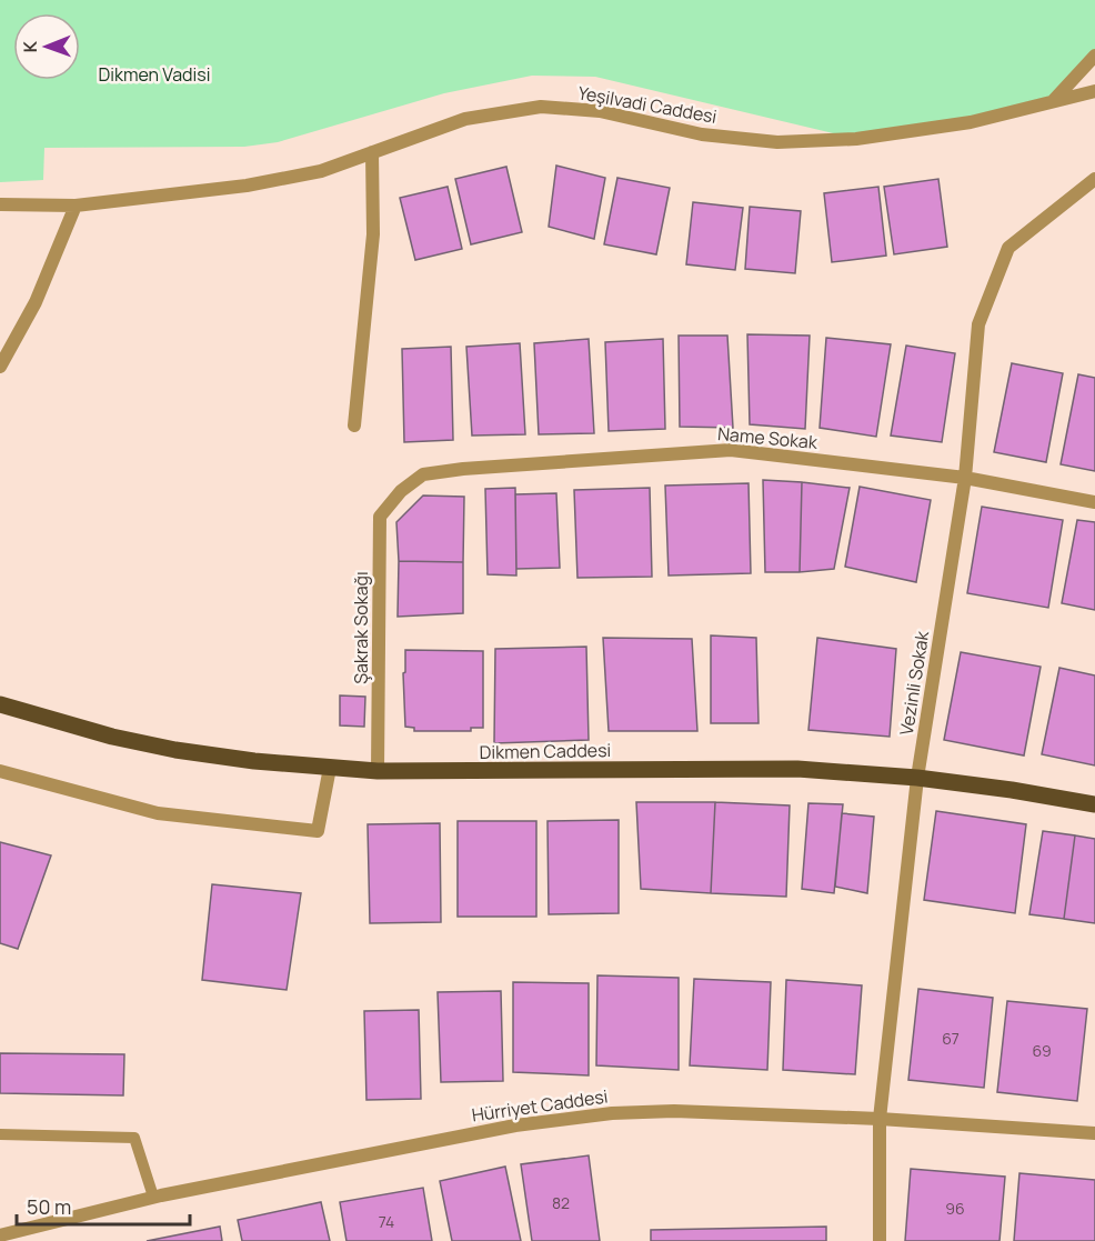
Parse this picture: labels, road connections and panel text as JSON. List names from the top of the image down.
{
  "streets": {
    "main road": ["Dikmen Caddesi"],
    "street": [
      "Yeşilvadi Caddesi",
      "Name Sokak",
      "Şakrak Sokağı",
      "Vezinli Sokak",
      "Hürriyet Caddesi"
    ]
  },
  "crossings": [
    ["Name Sokak", "Şakrak Sokağı"],
    ["Name Sokak", "Vezinli Sokak"],
    ["Şakrak Sokağı", "Dikmen Caddesi"],
    ["Vezinli Sokak", "Dikmen Caddesi"],
    ["Vezinli Sokak", "Hürriyet Caddesi"]
  ],
  "parks": ["Dikmen Vadisi"],
  "house_numbers": [
    "67",
    "69",
    "82",
    "96",
    "74"
  ],
  "scale_bar": "50 m",
  "north": "left"
}
